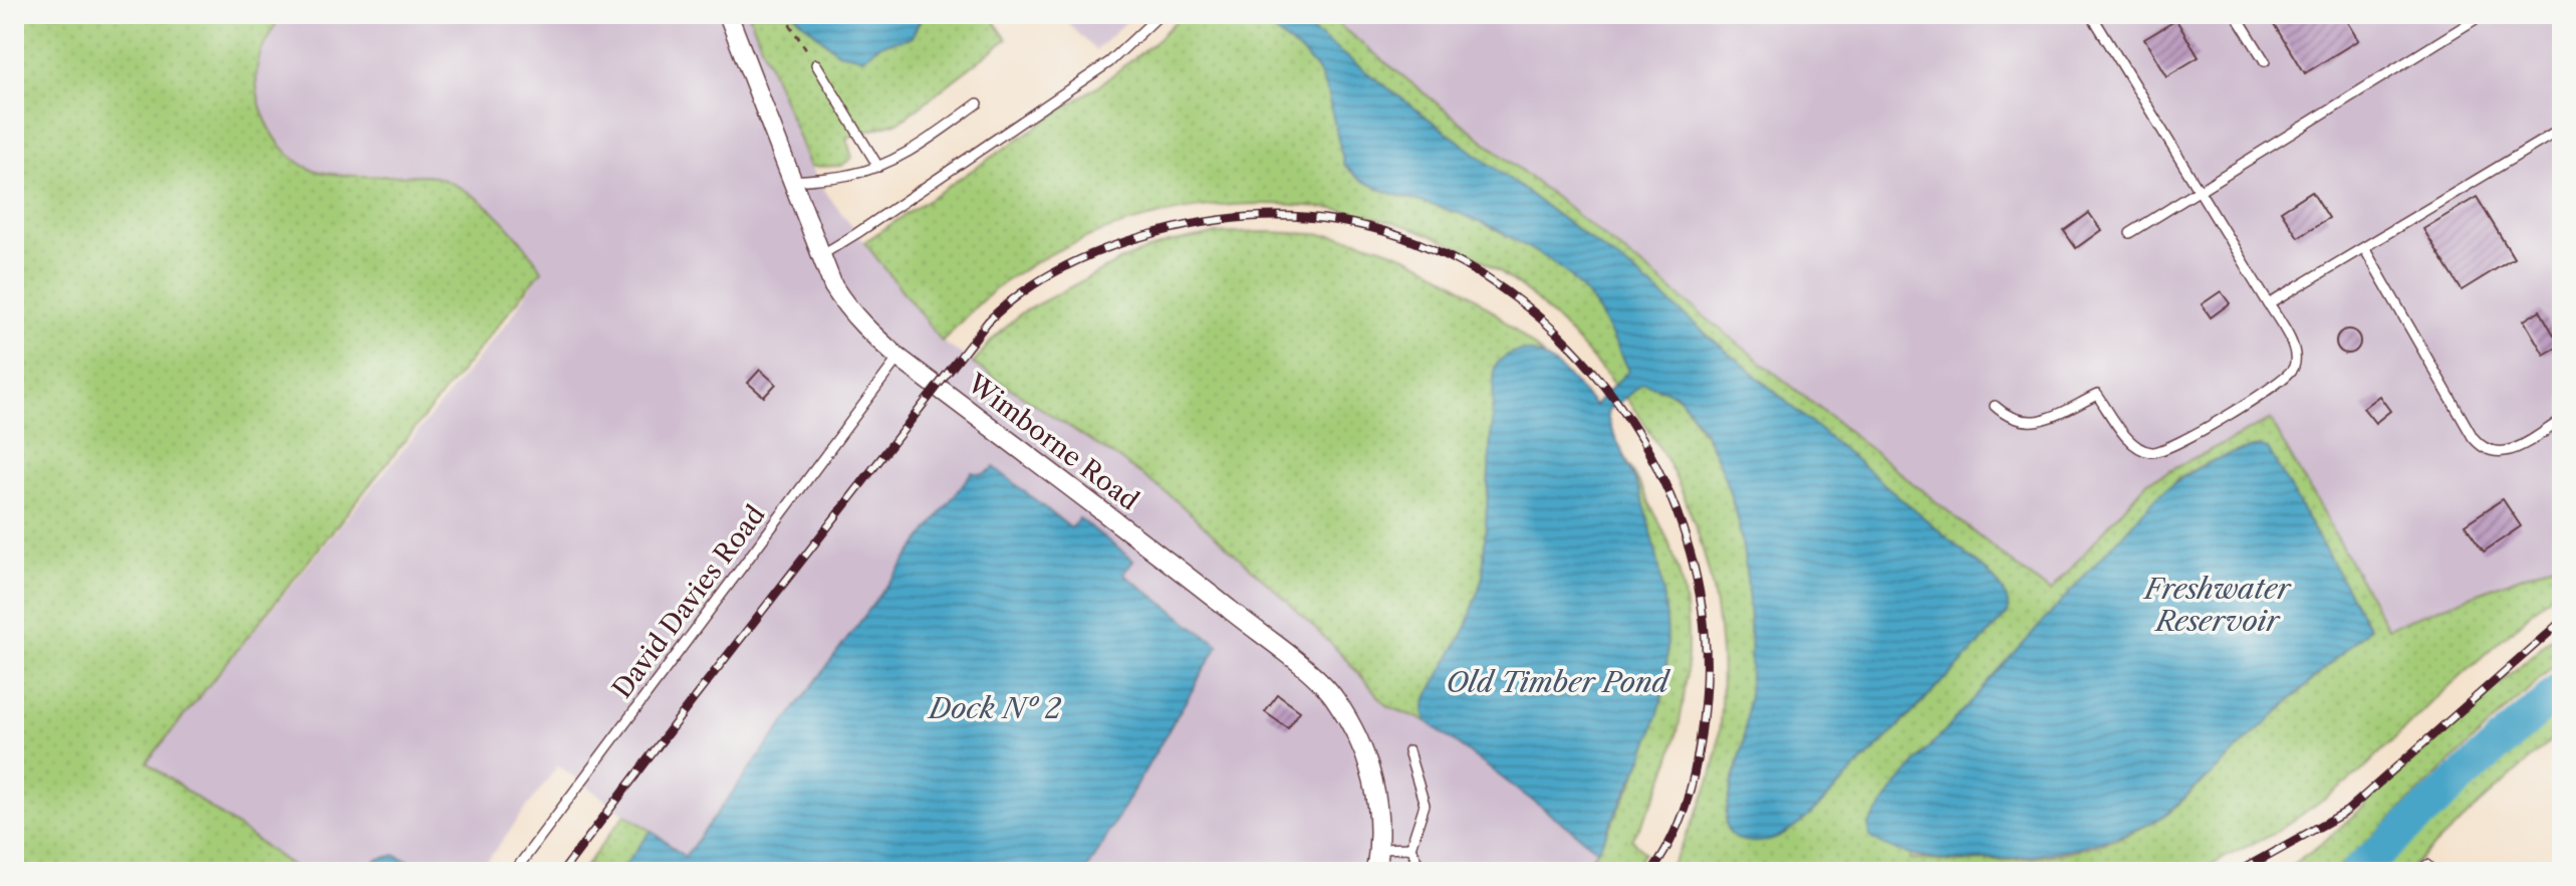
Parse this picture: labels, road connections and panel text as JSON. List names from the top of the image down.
{
  "streets": {
    "street": ["Wimborne Road"],
    "lane": ["David Davies Road"]
  },
  "crossings": [
    ["Wimborne Road", "David Davies Road"]
  ],
  "water": ["Freshwater Reservoir", "Old Timber Pond", "Dock Nº 2"]
}
